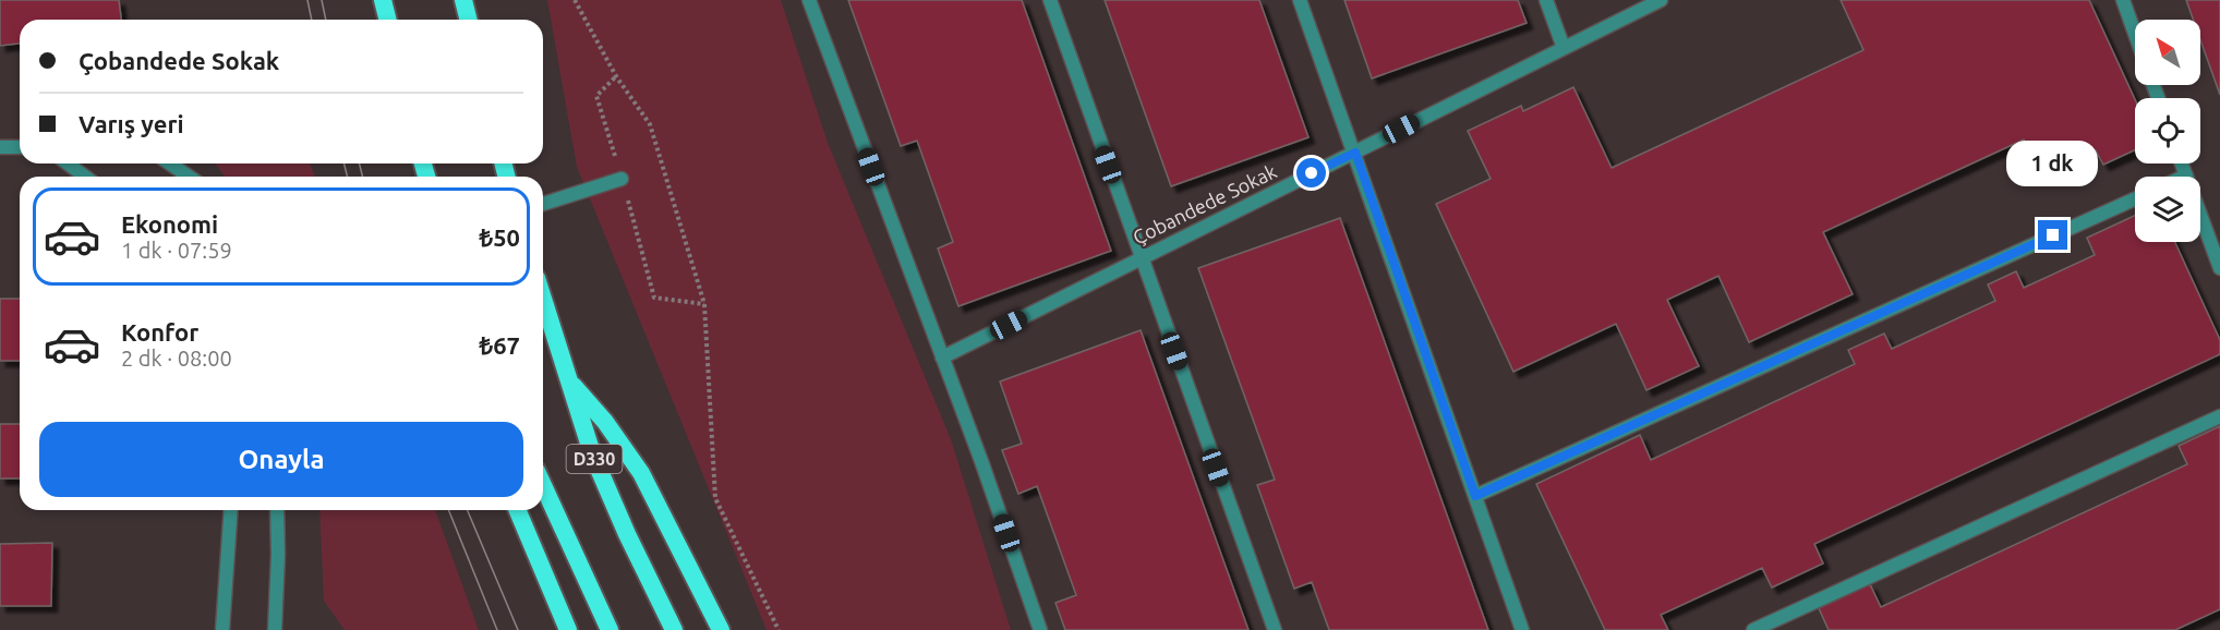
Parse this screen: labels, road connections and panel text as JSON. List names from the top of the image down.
{
  "streets": {
    "highway": ["D330"],
    "street": ["Çobandede Sokak"]
  },
  "north": "top left",
  "page": {
    "banner": ["Çobandede Sokak", "Varış yeri"],
    "bubble": "1 dk",
    "list": [
      {
        "name": "Ekonomi",
        "note": "1 dk · 07:59",
        "value": "₺50"
      },
      {
        "name": "Konfor",
        "note": "2 dk · 08:00",
        "value": "₺67"
      }
    ],
    "buttons": "Onayla"
  }
}
